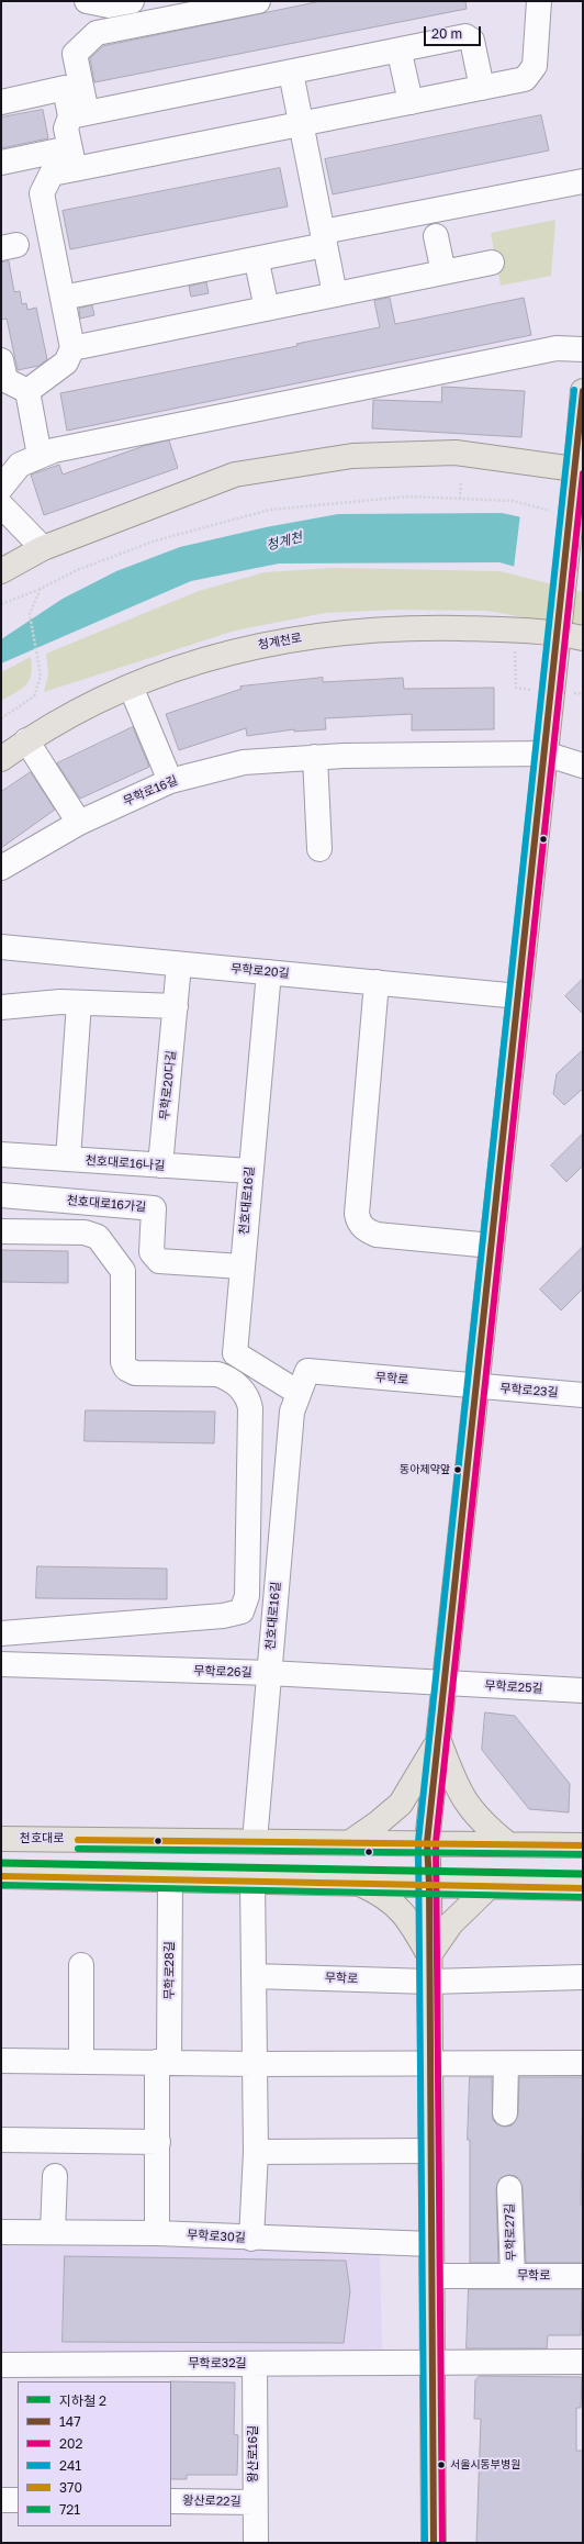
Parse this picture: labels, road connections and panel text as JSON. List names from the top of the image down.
{
  "streets": {
    "main road": ["청계천로", "천호대로"],
    "street": [
      "무학로16길",
      "무학로20길",
      "무학로20다길",
      "천호대로16나길",
      "천호대로16길",
      "천호대로16가길",
      "무학로",
      "무학로23길",
      "무학로26길",
      "무학로25길",
      "무학로28길",
      "무학로27길",
      "무학로30길",
      "무학로32길",
      "왕산로16길",
      "왕산로22길"
    ]
  },
  "crossings": [
    ["무학로20길", "무학로20다길"],
    ["무학로20길", "천호대로16길"],
    ["무학로20다길", "천호대로16나길"],
    ["천호대로16나길", "천호대로16길"],
    ["천호대로16길", "천호대로16가길"],
    ["천호대로16길", "무학로"],
    ["천호대로16길", "무학로26길"],
    ["천호대로16길", "천호대로"],
    ["무학로", "무학로23길"],
    ["무학로", "무학로27길"],
    ["무학로26길", "무학로25길"],
    ["무학로28길", "무학로30길"],
    ["무학로32길", "왕산로16길"],
    ["왕산로16길", "왕산로22길"]
  ],
  "water": ["청계천"],
  "places": ["동아제약앞", "서울시동부병원"],
  "lines": [
    "transit line 241",
    "transit line 147",
    "transit line 202",
    "transit line 370",
    "transit line 721",
    "metro line 2"
  ],
  "legend": [
    "지하철 2",
    "147",
    "202",
    "241",
    "370",
    "721"
  ],
  "scale_bar": "20 m"
}
